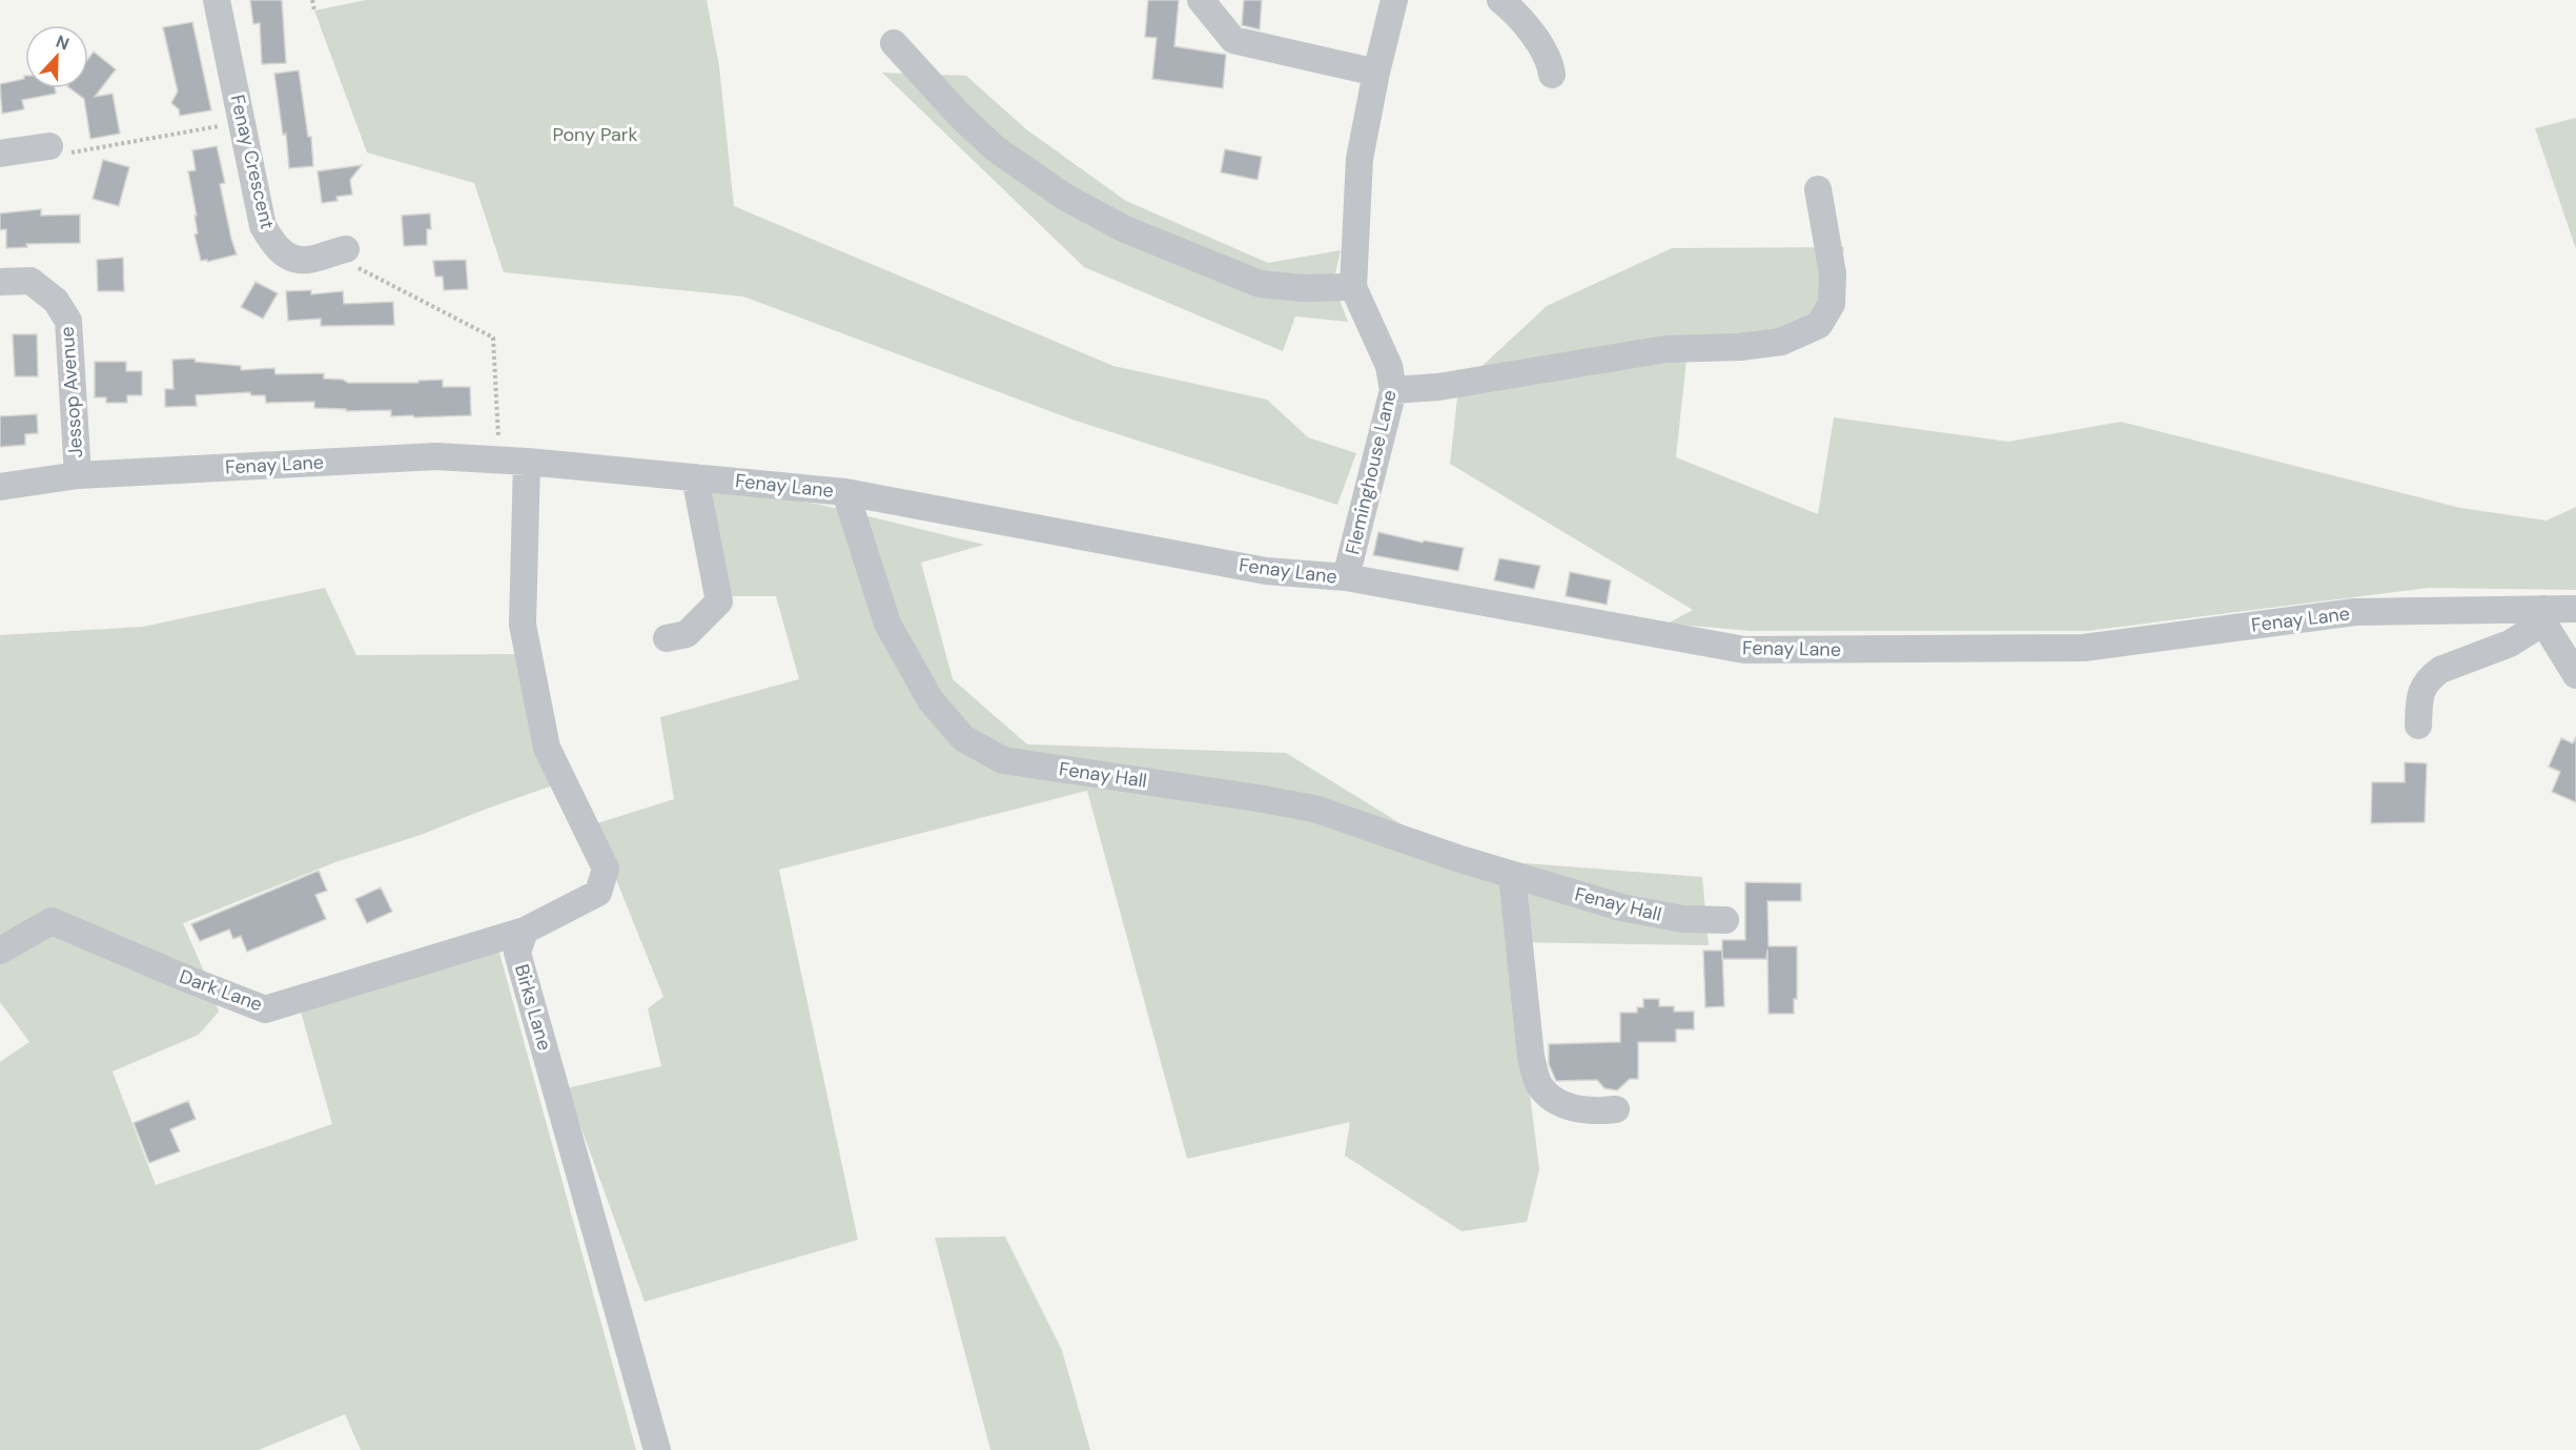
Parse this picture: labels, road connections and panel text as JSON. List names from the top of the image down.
{
  "streets": {
    "street": [
      "Fenay Crescent",
      "Jessop Avenue",
      "Fenay Lane",
      "Fleminghouse Lane",
      "Fenay Hall",
      "Dark Lane",
      "Birks Lane"
    ]
  },
  "crossings": [
    ["Jessop Avenue", "Fenay Lane"],
    ["Fenay Lane", "Fleminghouse Lane"],
    ["Fenay Lane", "Fenay Hall"],
    ["Dark Lane", "Birks Lane"]
  ],
  "parks": ["Pony Park"],
  "north": "top"
}
